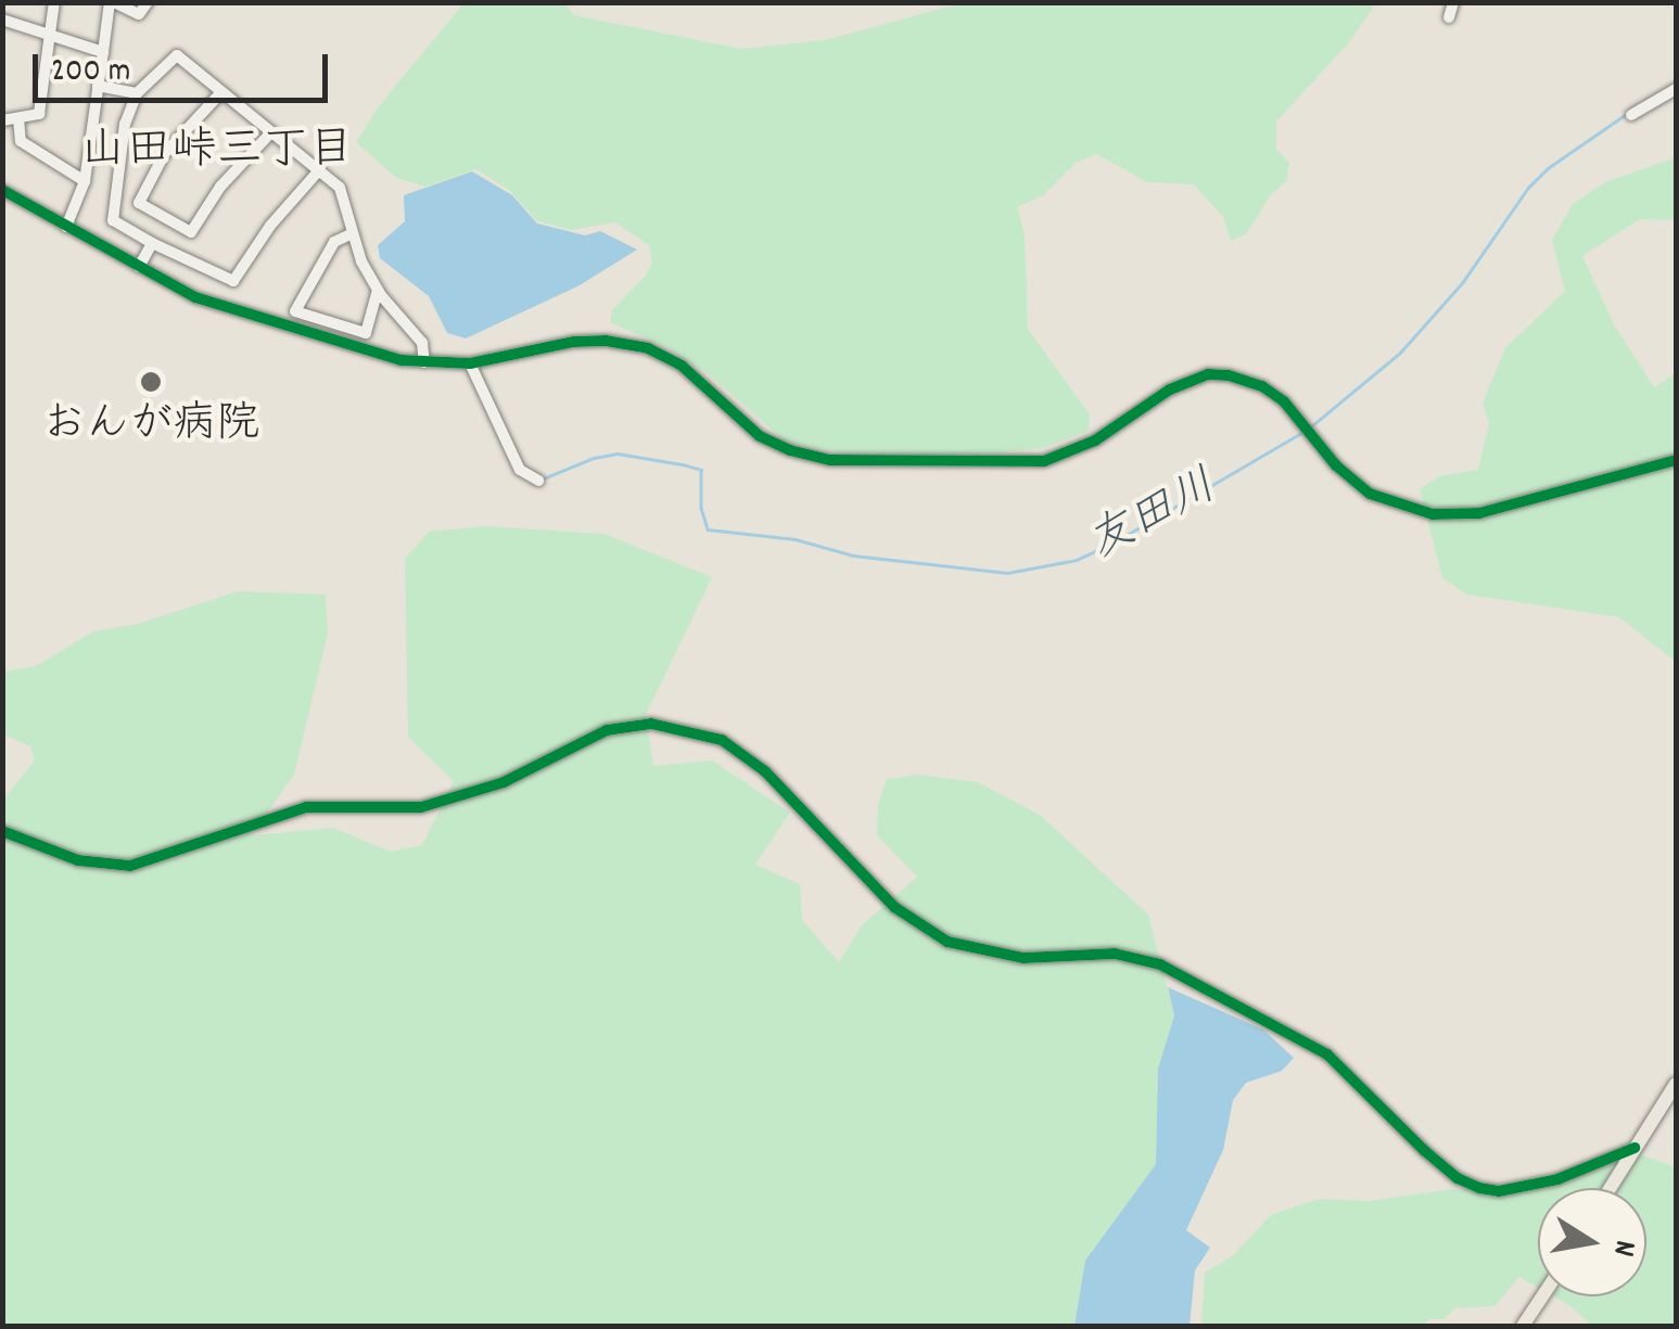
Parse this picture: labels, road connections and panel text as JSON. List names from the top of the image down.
{
  "districts": ["山田峠三丁目"],
  "water": ["友田川"],
  "places": ["おんが病院"],
  "scale_bar": "200 m",
  "north": "right"
}
